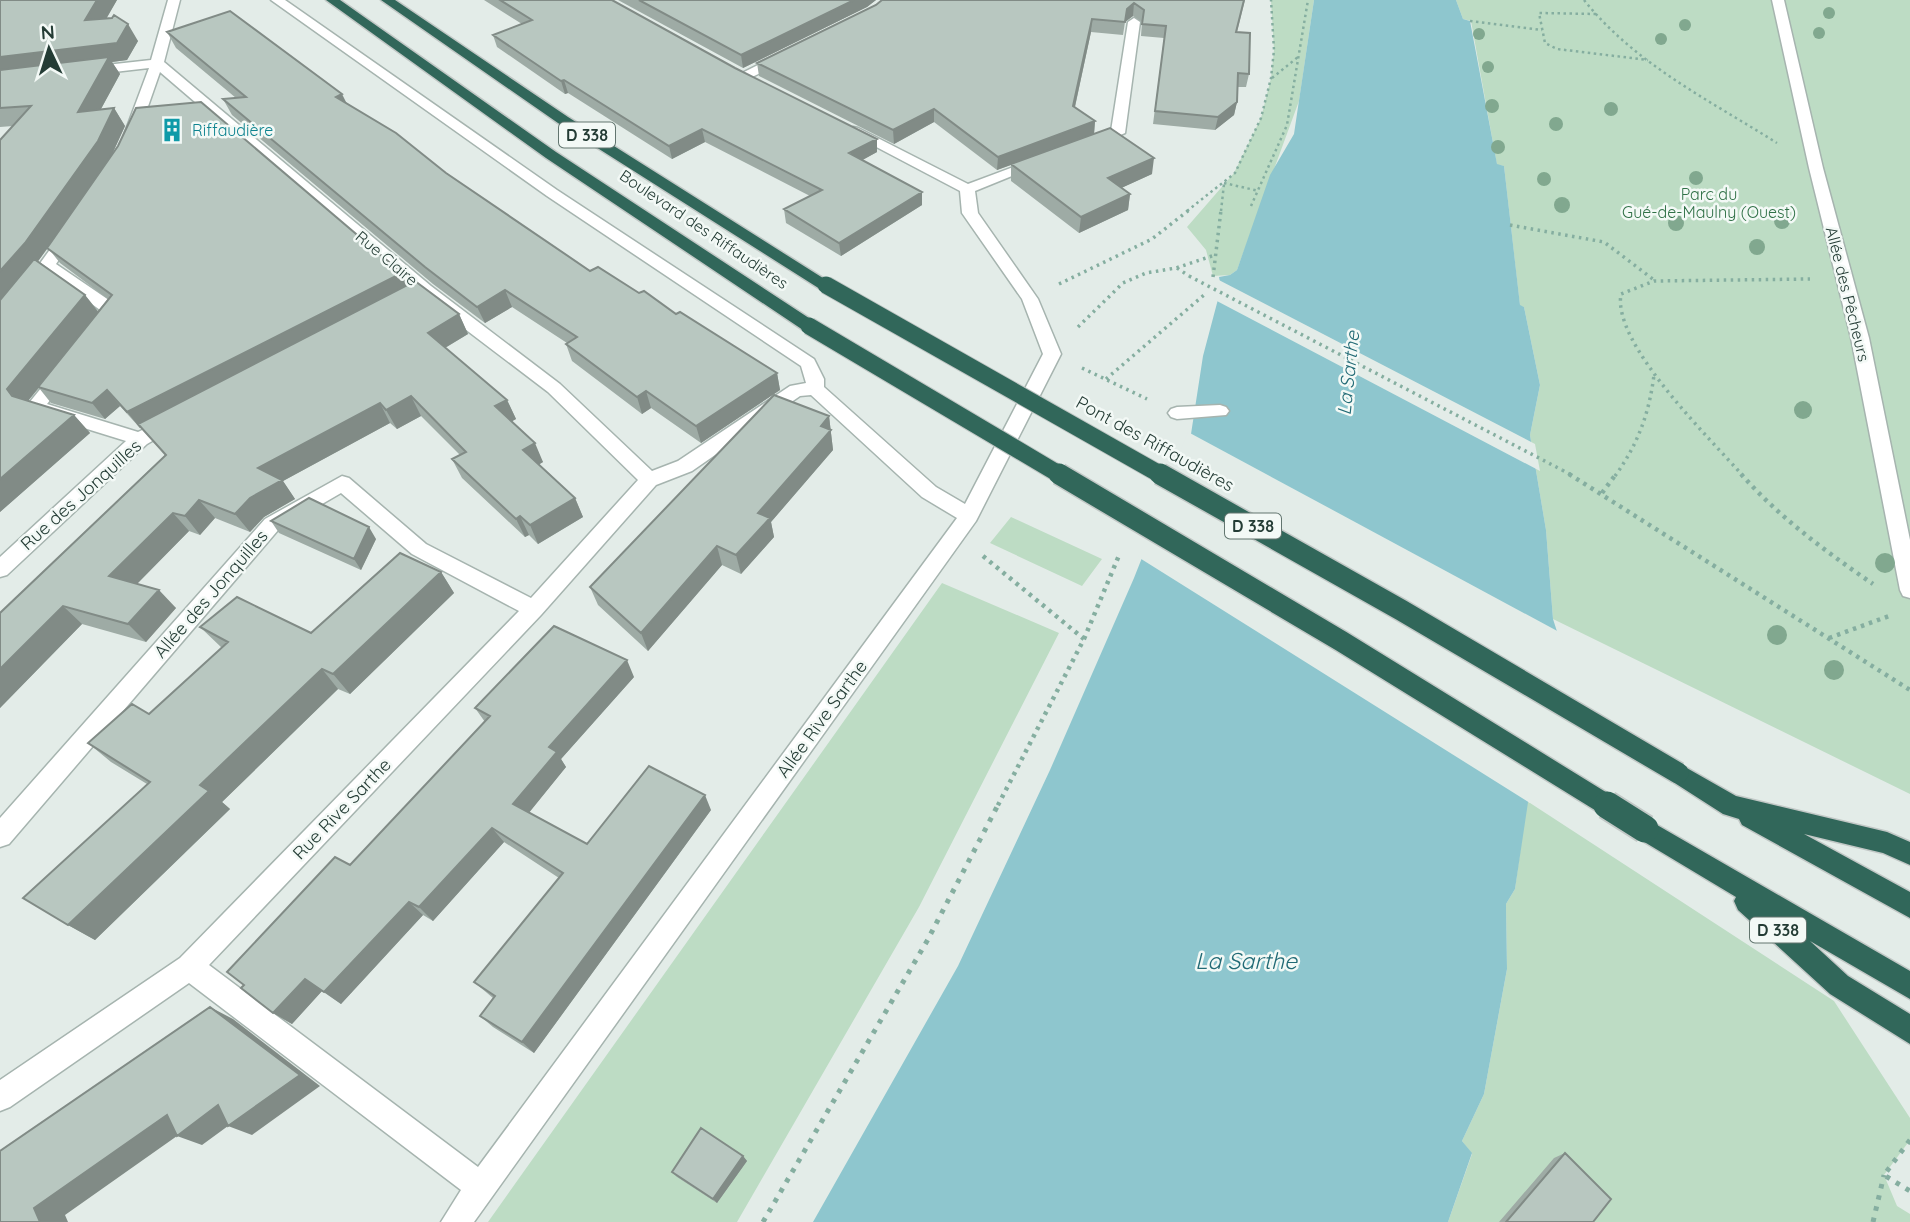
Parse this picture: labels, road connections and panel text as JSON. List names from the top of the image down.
{
  "streets": {
    "highway": ["D 338", "Boulevard des Riffaudières", "Pont des Riffaudières"],
    "street": [
      "Rue Claire",
      "Allée des Pêcheurs",
      "Rue des Jonquilles",
      "Allée des Jonquilles",
      "Allée Rive Sarthe",
      "Rue Rive Sarthe"
    ]
  },
  "crossings": [
    ["D 338", "Boulevard des Riffaudières"],
    ["D 338", "Pont des Riffaudières"],
    ["Boulevard des Riffaudières", "Pont des Riffaudières"],
    ["Rue Claire", "Rue Rive Sarthe"],
    ["Allée des Jonquilles", "Rue Rive Sarthe"]
  ],
  "water": ["La Sarthe"],
  "parks": ["Parc du Gué-de-Maulny (Ouest)"],
  "places": {
    "building": ["Riffaudière"]
  },
  "north": "top"
}
